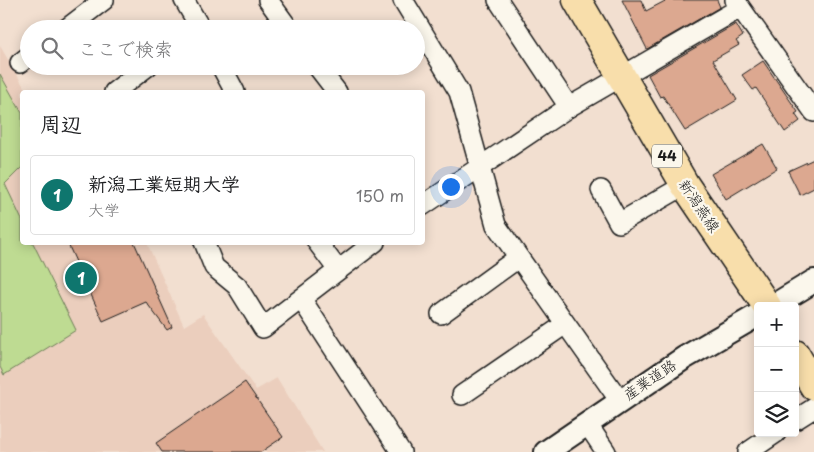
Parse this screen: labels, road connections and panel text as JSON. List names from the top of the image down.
{
  "streets": {
    "main road": ["44", "新潟燕線"],
    "street": ["産業道路"]
  },
  "page": {
    "search": "ここで検索",
    "heading": "周辺",
    "list": [
      {
        "mark": "1",
        "name": "新潟工業短期大学",
        "note": "大学",
        "value": "150 m"
      }
    ],
    "pins": "1",
    "map_buttons": ["+", "−"]
  }
}
